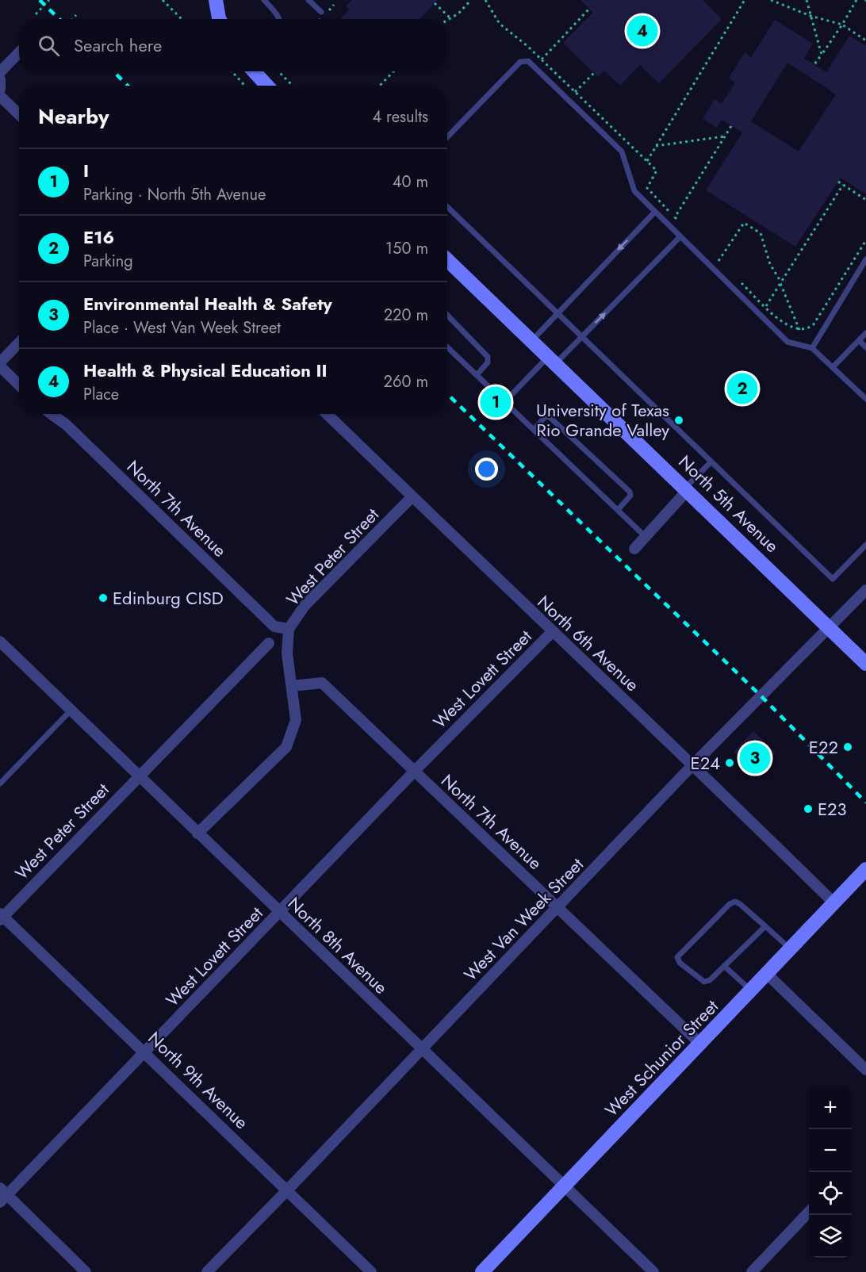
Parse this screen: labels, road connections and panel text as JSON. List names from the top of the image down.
{
  "streets": {
    "street": [
      "North 5th Avenue",
      "North 7th Avenue",
      "West Peter Street",
      "North 6th Avenue",
      "West Lovett Street",
      "West Van Week Street",
      "North 8th Avenue",
      "West Schunior Street",
      "North 9th Avenue"
    ]
  },
  "crossings": [
    ["North 5th Avenue", "West Van Week Street"],
    ["North 7th Avenue", "West Peter Street"],
    ["North 7th Avenue", "West Lovett Street"],
    ["North 7th Avenue", "West Van Week Street"],
    ["North 7th Avenue", "West Schunior Street"],
    ["West Peter Street", "North 6th Avenue"],
    ["West Peter Street", "North 8th Avenue"],
    ["West Peter Street", "North 9th Avenue"],
    ["North 6th Avenue", "West Lovett Street"],
    ["North 6th Avenue", "West Van Week Street"],
    ["North 6th Avenue", "West Schunior Street"],
    ["West Lovett Street", "North 8th Avenue"],
    ["West Lovett Street", "North 9th Avenue"],
    ["West Van Week Street", "North 8th Avenue"],
    ["West Van Week Street", "North 9th Avenue"],
    ["North 8th Avenue", "West Schunior Street"]
  ],
  "places": [
    "University of Texas Rio Grande Valley",
    "Edinburg CISD",
    "E22",
    "E24",
    "E23"
  ],
  "page": {
    "pins": [
      "4",
      "2",
      "1",
      "3"
    ],
    "search": "Search here",
    "heading": ["Nearby", "4 results"],
    "list": [
      {
        "mark": "1",
        "name": "I",
        "note": "Parking · North 5th Avenue",
        "value": "40 m"
      },
      {
        "mark": "2",
        "name": "E16",
        "note": "Parking",
        "value": "150 m"
      },
      {
        "mark": "3",
        "name": "Environmental Health & Safety",
        "note": "Place · West Van Week Street",
        "value": "220 m"
      },
      {
        "mark": "4",
        "name": "Health & Physical Education II",
        "note": "Place",
        "value": "260 m"
      }
    ],
    "map_buttons": ["+", "−"]
  }
}
